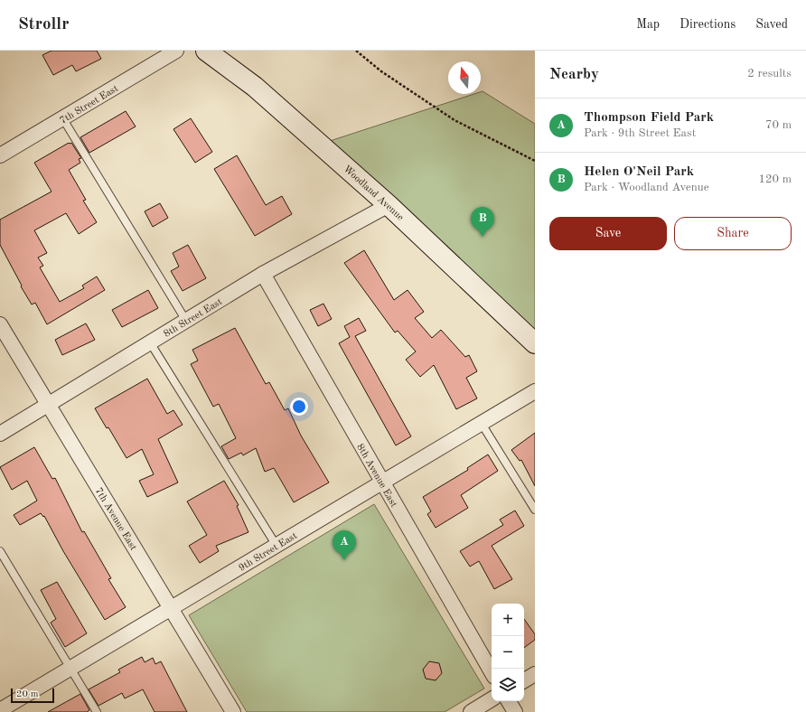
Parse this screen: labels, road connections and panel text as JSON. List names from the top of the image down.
{
  "streets": {
    "street": [
      "7th Street East",
      "Woodland Avenue",
      "8th Street East",
      "8th Avenue East",
      "7th Avenue East",
      "9th Street East"
    ]
  },
  "crossings": [
    ["Woodland Avenue", "8th Street East"],
    ["8th Street East", "8th Avenue East"],
    ["8th Street East", "7th Avenue East"],
    ["8th Avenue East", "9th Street East"],
    ["7th Avenue East", "9th Street East"]
  ],
  "scale_bar": "20 m",
  "north": "top",
  "page": {
    "header": "Strollr",
    "nav": ["Map", "Directions", "Saved"],
    "heading": ["Nearby", "2 results"],
    "list": [
      {
        "mark": "A",
        "name": "Thompson Field Park",
        "note": "Park · 9th Street East",
        "value": "70 m"
      },
      {
        "mark": "B",
        "name": "Helen O'Neil Park",
        "note": "Park · Woodland Avenue",
        "value": "120 m"
      }
    ],
    "buttons": ["Save", "Share"],
    "pins": ["B", "A"],
    "map_buttons": ["+", "−"],
    "scale": "20 m"
  }
}
